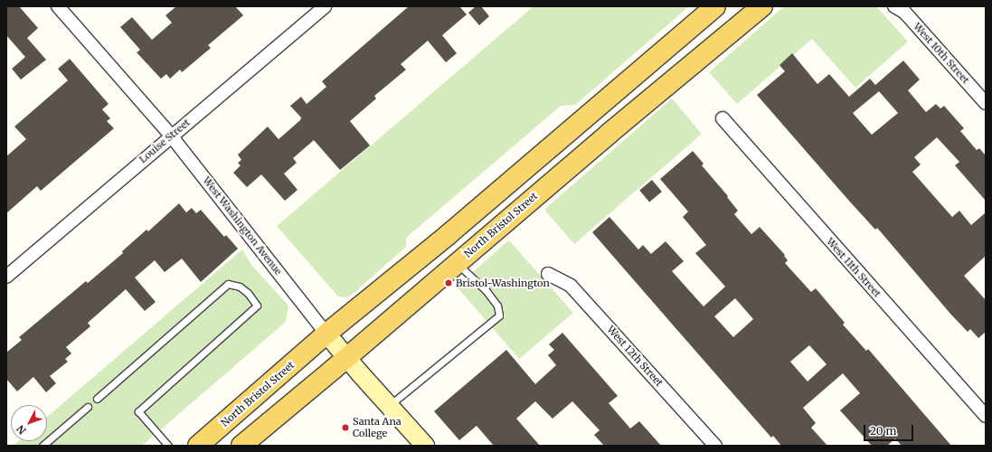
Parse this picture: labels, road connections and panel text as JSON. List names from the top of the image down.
{
  "streets": {
    "main road": ["North Bristol Street"],
    "street": [
      "West 10th Street",
      "Louise Street",
      "West Washington Avenue",
      "West 11th Street",
      "West 12th Street"
    ]
  },
  "crossings": [
    ["Louise Street", "West Washington Avenue"],
    ["North Bristol Street", "West Washington Avenue"]
  ],
  "places": ["Bristol-Washington", "Santa Ana College"],
  "scale_bar": "20 m",
  "north": "bottom left"
}
